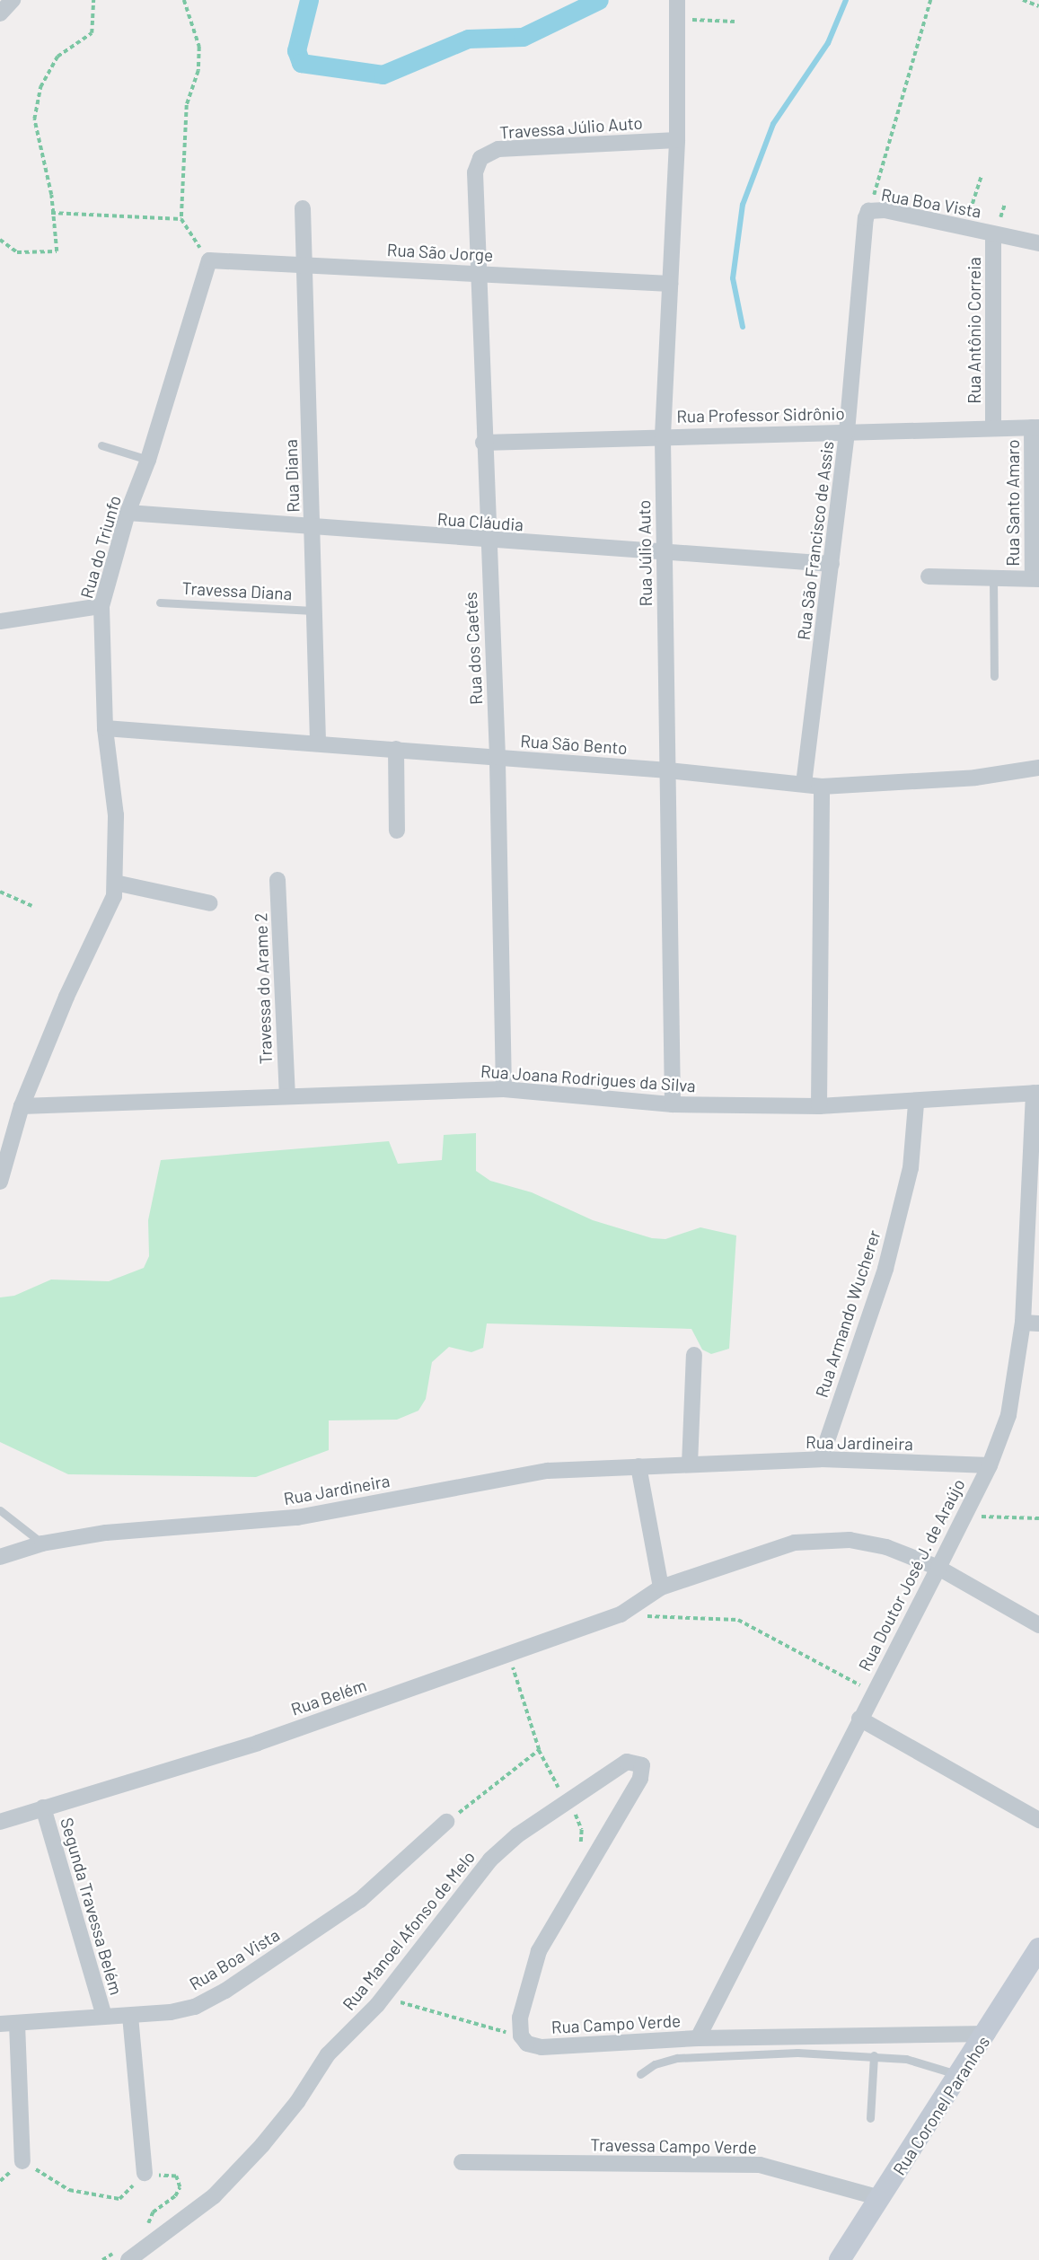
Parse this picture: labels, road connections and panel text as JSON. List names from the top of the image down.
{
  "streets": {
    "street": [
      "Travessa Júlio Auto",
      "Rua Boa Vista",
      "Rua São Jorge",
      "Rua Antônio Correia",
      "Rua Professor Sidrônio",
      "Rua Diana",
      "Rua Santo Amaro",
      "Rua Cláudia",
      "Rua São Francisco de Assis",
      "Rua do Triunfo",
      "Rua Júlio Auto",
      "Rua dos Caetés",
      "Rua São Bento",
      "Travessa do Arame 2",
      "Rua Joana Rodrigues da Silva",
      "Rua Armando Wucherer",
      "Rua Jardineira",
      "Rua Doutor José J. de Araújo",
      "Rua Belém",
      "Segunda Travessa Belém",
      "Rua Manoel Afonso de Melo",
      "Rua Campo Verde",
      "Rua Coronel Paranhos",
      "Travessa Campo Verde"
    ],
    "lane": ["Travessa Diana"]
  },
  "crossings": [
    ["Travessa Júlio Auto", "Rua Júlio Auto"],
    ["Travessa Júlio Auto", "Rua dos Caetés"],
    ["Rua Boa Vista", "Rua Antônio Correia"],
    ["Rua Boa Vista", "Rua São Francisco de Assis"],
    ["Rua Boa Vista", "Segunda Travessa Belém"],
    ["Rua São Jorge", "Rua Diana"],
    ["Rua São Jorge", "Rua do Triunfo"],
    ["Rua São Jorge", "Rua Júlio Auto"],
    ["Rua São Jorge", "Rua dos Caetés"],
    ["Rua Antônio Correia", "Rua Professor Sidrônio"],
    ["Rua Professor Sidrônio", "Rua Santo Amaro"],
    ["Rua Professor Sidrônio", "Rua São Francisco de Assis"],
    ["Rua Professor Sidrônio", "Rua Júlio Auto"],
    ["Rua Professor Sidrônio", "Rua dos Caetés"],
    ["Rua Diana", "Rua Cláudia"],
    ["Rua Diana", "Travessa Diana"],
    ["Rua Diana", "Rua São Bento"],
    ["Rua Cláudia", "Rua São Francisco de Assis"],
    ["Rua Cláudia", "Rua do Triunfo"],
    ["Rua Cláudia", "Rua Júlio Auto"],
    ["Rua Cláudia", "Rua dos Caetés"],
    ["Rua São Francisco de Assis", "Rua São Bento"],
    ["Rua do Triunfo", "Rua São Bento"],
    ["Rua do Triunfo", "Rua Joana Rodrigues da Silva"],
    ["Rua Júlio Auto", "Rua São Bento"],
    ["Rua Júlio Auto", "Rua Joana Rodrigues da Silva"],
    ["Rua dos Caetés", "Rua São Bento"],
    ["Rua dos Caetés", "Rua Joana Rodrigues da Silva"],
    ["Travessa do Arame 2", "Rua Joana Rodrigues da Silva"],
    ["Rua Joana Rodrigues da Silva", "Rua Armando Wucherer"],
    ["Rua Joana Rodrigues da Silva", "Rua Doutor José J. de Araújo"],
    ["Rua Armando Wucherer", "Rua Jardineira"],
    ["Rua Jardineira", "Rua Doutor José J. de Araújo"],
    ["Rua Doutor José J. de Araújo", "Rua Belém"],
    ["Rua Doutor José J. de Araújo", "Rua Campo Verde"],
    ["Rua Belém", "Segunda Travessa Belém"],
    ["Rua Manoel Afonso de Melo", "Rua Campo Verde"],
    ["Rua Campo Verde", "Rua Coronel Paranhos"],
    ["Rua Coronel Paranhos", "Travessa Campo Verde"]
  ]
}
